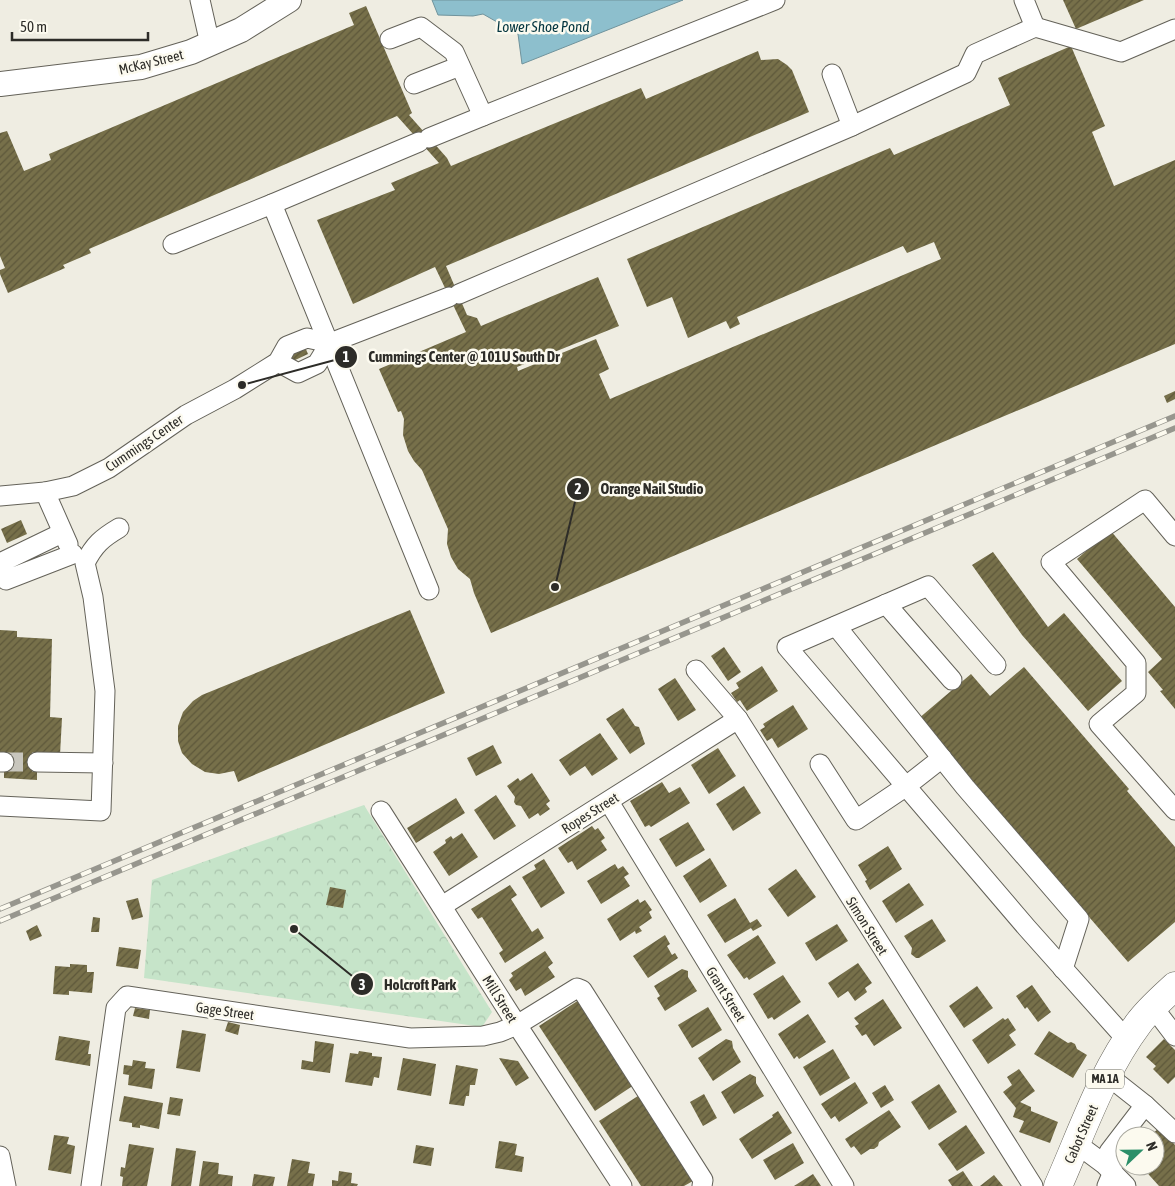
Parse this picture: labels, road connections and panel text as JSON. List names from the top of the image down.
{
  "streets": {
    "highway": ["MA 1A", "Cabot Street"],
    "main road": ["McKay Street"],
    "street": [
      "Cummings Center",
      "Ropes Street",
      "Simon Street",
      "Grant Street",
      "Mill Street",
      "Gage Street"
    ]
  },
  "crossings": [
    ["Ropes Street", "Simon Street"],
    ["Ropes Street", "Grant Street"],
    ["Ropes Street", "Mill Street"],
    ["Mill Street", "Gage Street"]
  ],
  "water": ["Lower Shoe Pond"],
  "places": ["Cummings Center @ 101U South Dr", "Orange Nail Studio", "Holcroft Park"],
  "scale_bar": "50 m",
  "north": "right"
}
